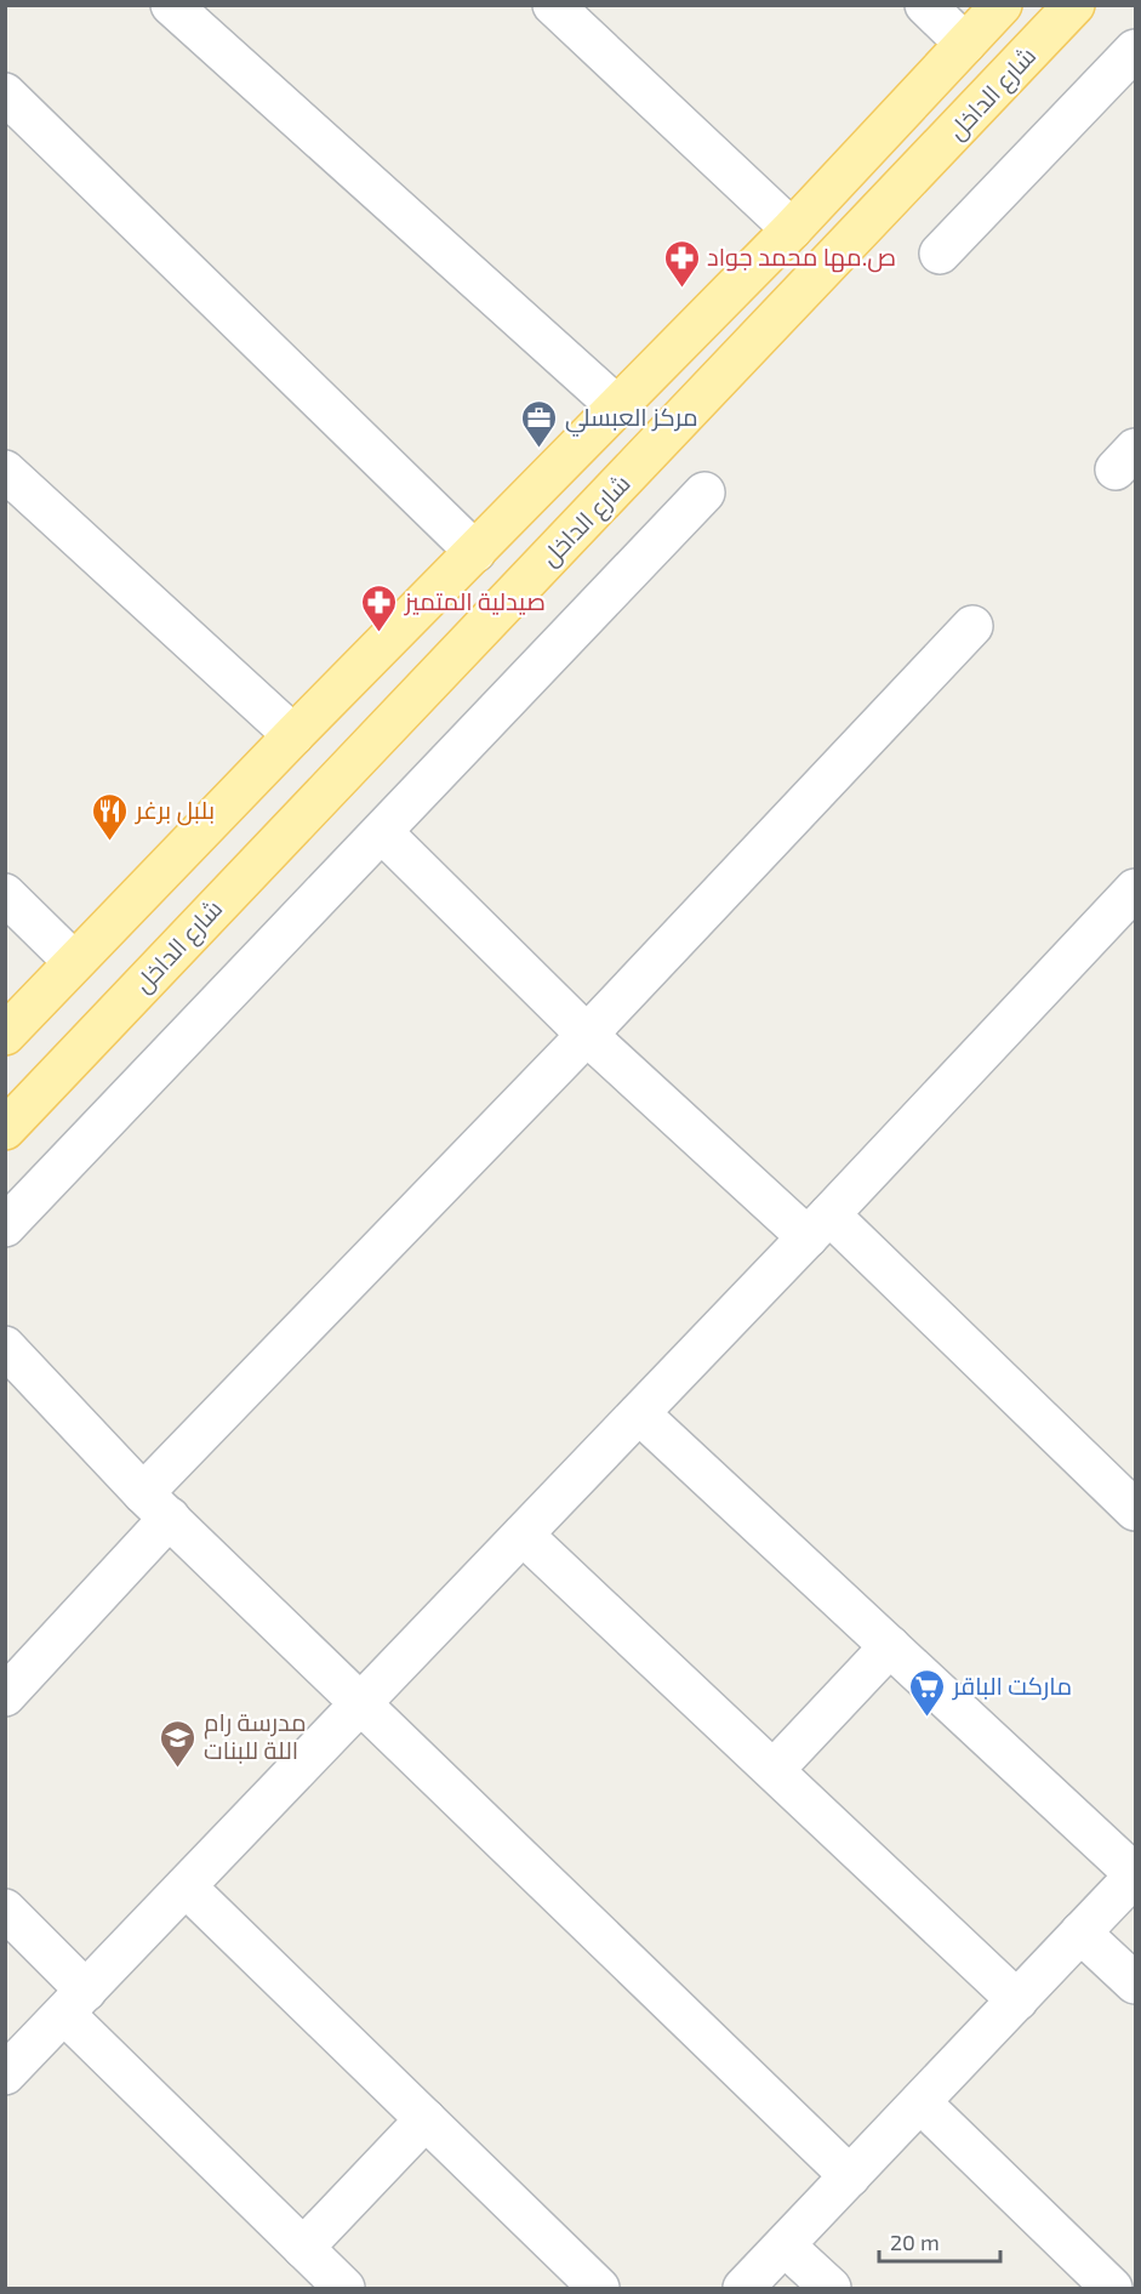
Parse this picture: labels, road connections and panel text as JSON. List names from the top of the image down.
{
  "streets": {
    "main road": ["شارع الداخل"]
  },
  "places": {
    "pharmacy": ["ص.مها محمد جواد", "صيدلية المتميز"],
    "office": ["مركز العبسلي"],
    "restaurant": ["بلبل برغر"],
    "supermarket": ["ماركت الباقر"],
    "school or university": ["مدرسة رام اللة للبنات"]
  },
  "scale_bar": "20 m"
}
